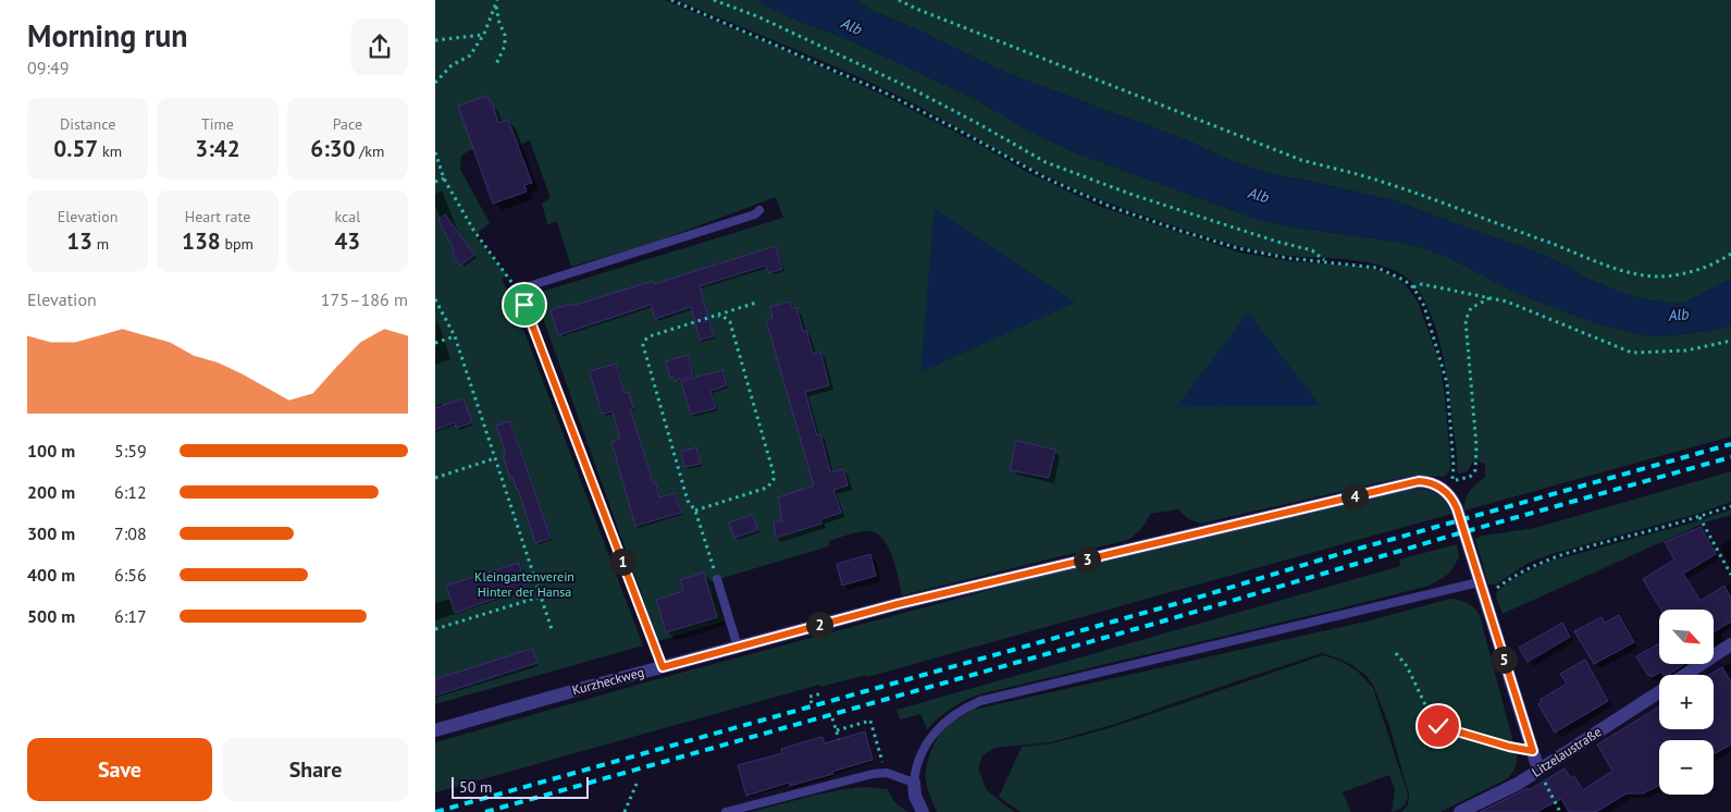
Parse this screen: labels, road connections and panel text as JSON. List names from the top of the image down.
{
  "streets": {
    "street": ["Kurzheckweg", "Litzelaustraße"]
  },
  "crossings": [
    ["Kurzheckweg", "Litzelaustraße"]
  ],
  "water": ["Alb"],
  "parks": ["Kleingartenverein Hinter der Hansa"],
  "scale_bar": "50 m",
  "north": "bottom right",
  "page": {
    "heading": ["Morning run", "09:49"],
    "stats": [
      ["Distance", "0.57 km"],
      ["Time", "3:42"],
      ["Pace", "6:30 /km"],
      ["Elevation", "13 m"],
      ["Heart rate", "138 bpm"],
      ["kcal", "43"]
    ],
    "chart": ["Elevation", "175–186 m"],
    "list": [
      {
        "name": "100 m",
        "note": "5:59"
      },
      {
        "name": "200 m",
        "note": "6:12"
      },
      {
        "name": "300 m",
        "note": "7:08"
      },
      {
        "name": "400 m",
        "note": "6:56"
      },
      {
        "name": "500 m",
        "note": "6:17"
      }
    ],
    "pins": [
      "4",
      "3",
      "1",
      "2",
      "5"
    ],
    "map_buttons": ["+", "−"],
    "buttons": ["Save", "Share"],
    "scale": "50 m"
  }
}
